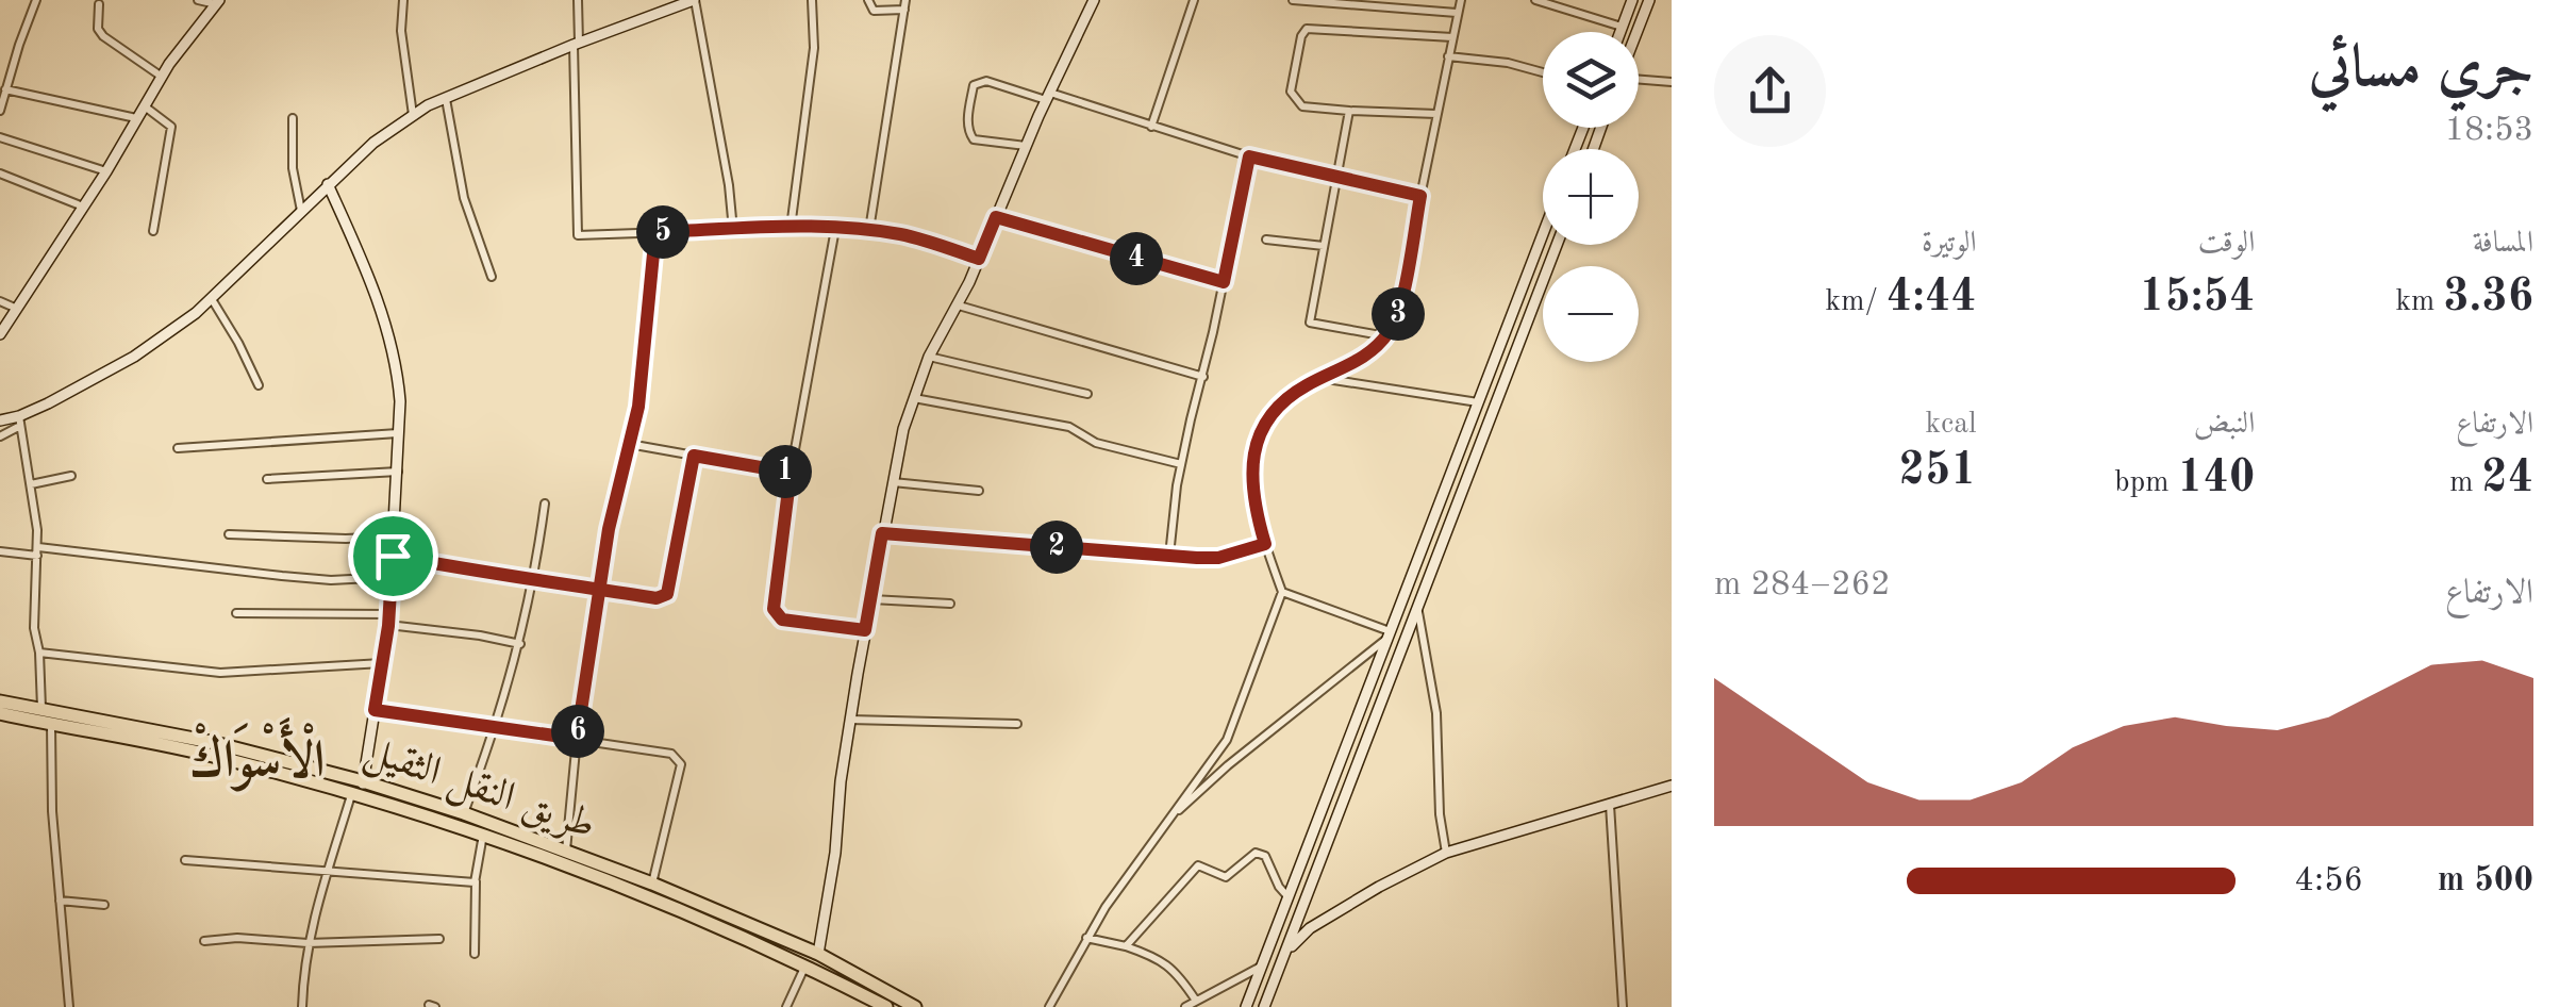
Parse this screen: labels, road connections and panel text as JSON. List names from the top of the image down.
{
  "streets": {
    "highway": ["طريق النقل الثقيل"]
  },
  "districts": ["الْأَسْوَاكْ"],
  "page": {
    "heading": ["جري مسائي", "18:53"],
    "map_buttons": ["+", "−"],
    "stats": [
      ["المسافة", "3.36 km"],
      ["الوقت", "15:54"],
      ["الوتيرة", "4:44 /km"],
      ["الارتفاع", "24 m"],
      ["النبض", "140 bpm"],
      ["kcal", "251"]
    ],
    "pins": [
      "5",
      "4",
      "3",
      "1",
      "2",
      "6"
    ],
    "chart": ["الارتفاع", "262–284 m"],
    "list": [
      {
        "name": "500 m",
        "note": "4:56"
      }
    ]
  }
}
